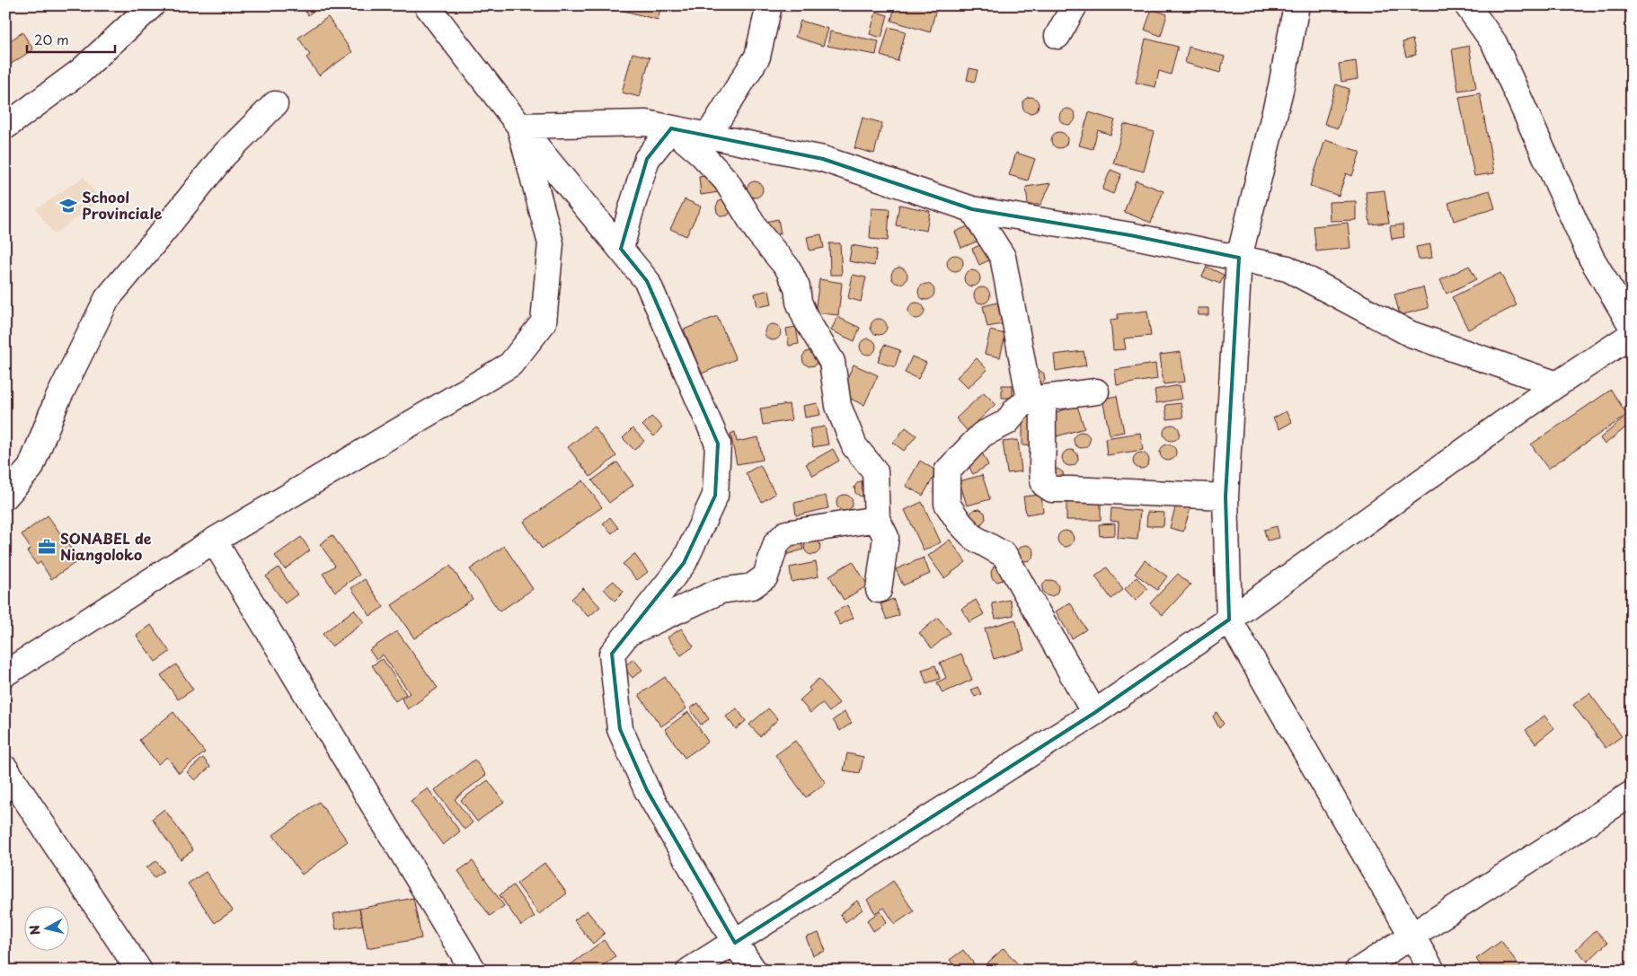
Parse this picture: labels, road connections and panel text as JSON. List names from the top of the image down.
{
  "places": {
    "school or university": ["School Provinciale"],
    "office": ["SONABEL de Niangoloko"]
  },
  "scale_bar": "20 m",
  "north": "left"
}
